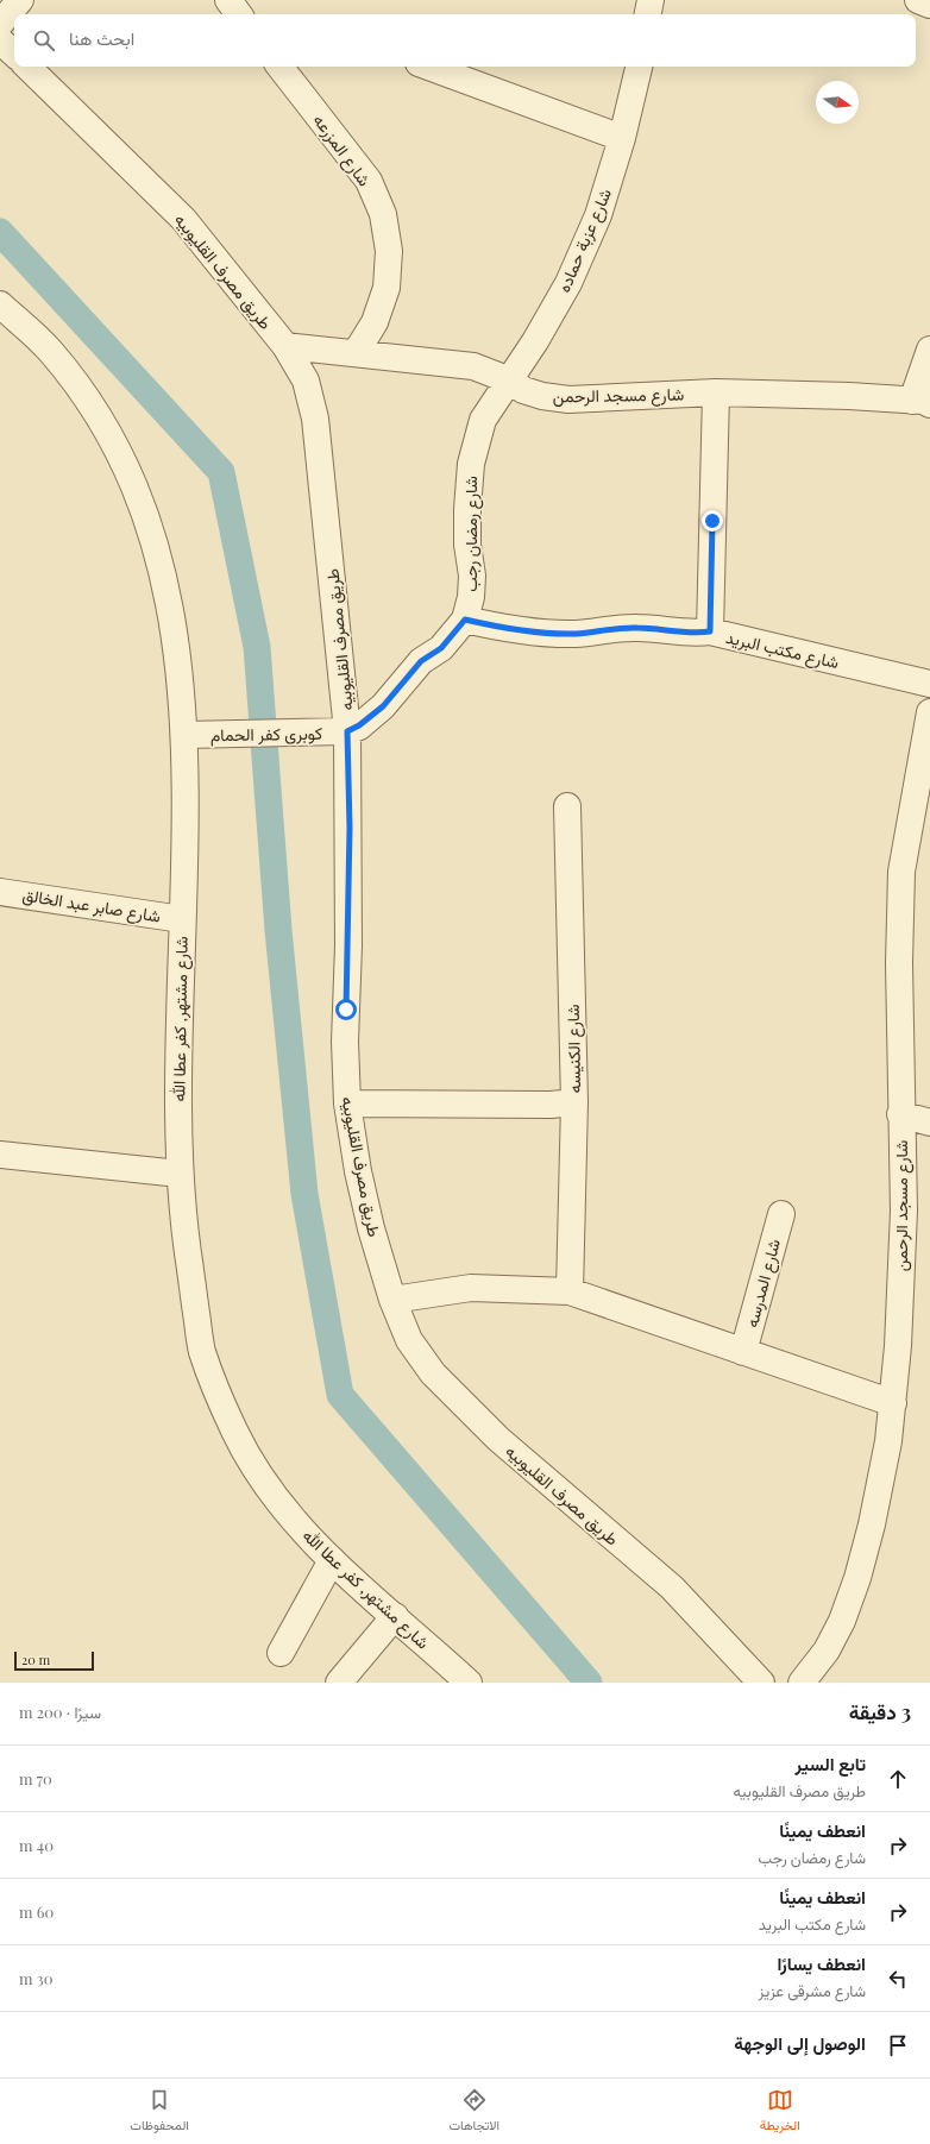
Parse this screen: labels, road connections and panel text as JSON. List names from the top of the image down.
{
  "streets": {
    "street": [
      "شارع المزرعه",
      "شارع عزبة حماده",
      "طريق مصرف القليوبيه",
      "شارع مسجد الرحمن",
      "شارع رمضان رجب",
      "شارع مكتب البريد",
      "كوبرى كفر الحمام",
      "شارع صابر عبد الخالق",
      "شارع مشتهر, كفر عطا الله",
      "شارع الكنيسه",
      "شارع المدرسه"
    ]
  },
  "crossings": [
    ["شارع المزرعه", "شارع مسجد الرحمن"],
    ["شارع عزبة حماده", "شارع مسجد الرحمن"],
    ["شارع عزبة حماده", "شارع رمضان رجب"],
    ["طريق مصرف القليوبيه", "شارع مسجد الرحمن"],
    ["طريق مصرف القليوبيه", "شارع رمضان رجب"],
    ["طريق مصرف القليوبيه", "كوبرى كفر الحمام"],
    ["شارع مسجد الرحمن", "شارع رمضان رجب"],
    ["شارع رمضان رجب", "شارع مكتب البريد"],
    ["شارع رمضان رجب", "كوبرى كفر الحمام"],
    ["كوبرى كفر الحمام", "شارع مشتهر, كفر عطا الله"],
    ["شارع صابر عبد الخالق", "شارع مشتهر, كفر عطا الله"]
  ],
  "scale_bar": "20 m",
  "north": "right",
  "page": {
    "search": "ابحث هنا",
    "scale": "20 m",
    "heading": ["3 دقيقة", "سيرًا · 200 m"],
    "list": [
      ["تابع السير", "طريق مصرف القليوبيه", "70 m"],
      ["انعطف يمينًا", "شارع رمضان رجب", "40 m"],
      ["انعطف يمينًا", "شارع مكتب البريد", "60 m"],
      ["انعطف يسارًا", "شارع مشرقى عزيز", "30 m"],
      "الوصول إلى الوجهة"
    ],
    "nav": ["الخريطة", "الاتجاهات", "المحفوظات"]
  }
}
